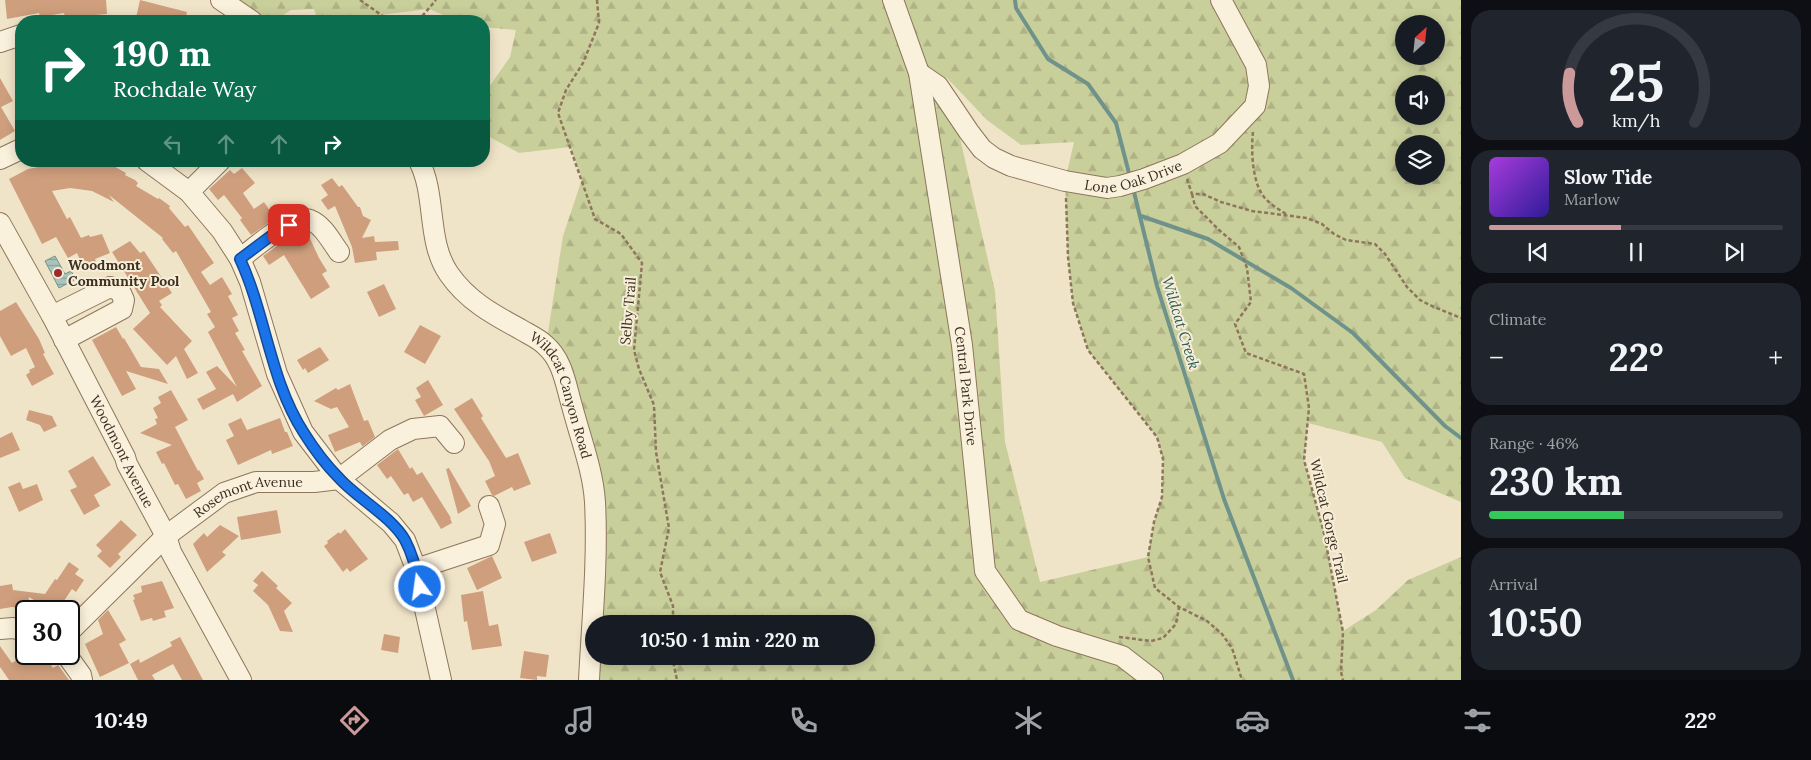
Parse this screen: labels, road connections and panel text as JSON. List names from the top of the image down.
{
  "streets": {
    "street": [
      "Lone Oak Drive",
      "Central Park Drive",
      "Wildcat Canyon Road",
      "Woodmont Avenue",
      "Rosemont Avenue"
    ],
    "path": ["Selby Trail", "Wildcat Gorge Trail"]
  },
  "crossings": [
    ["Lone Oak Drive", "Central Park Drive"],
    ["Lone Oak Drive", "Wildcat Gorge Trail"],
    ["Woodmont Avenue", "Rosemont Avenue"]
  ],
  "water": ["Wildcat Creek"],
  "places": ["Woodmont Community Pool"],
  "north": "top right",
  "page": {
    "turn": ["190 m", "Rochdale Way"],
    "song": ["Slow Tide", "Marlow"],
    "tile": [
      "Climate",
      ["Range · 46%", "230 km"],
      ["Arrival", "10:50"]
    ],
    "heat": ["−", "22°", "+"],
    "limit": "30",
    "trip": "10:50 · 1 min · 220 m",
    "tabs": ["10:49", "22°"],
    "gauge": ["25", "km/h"]
  }
}
